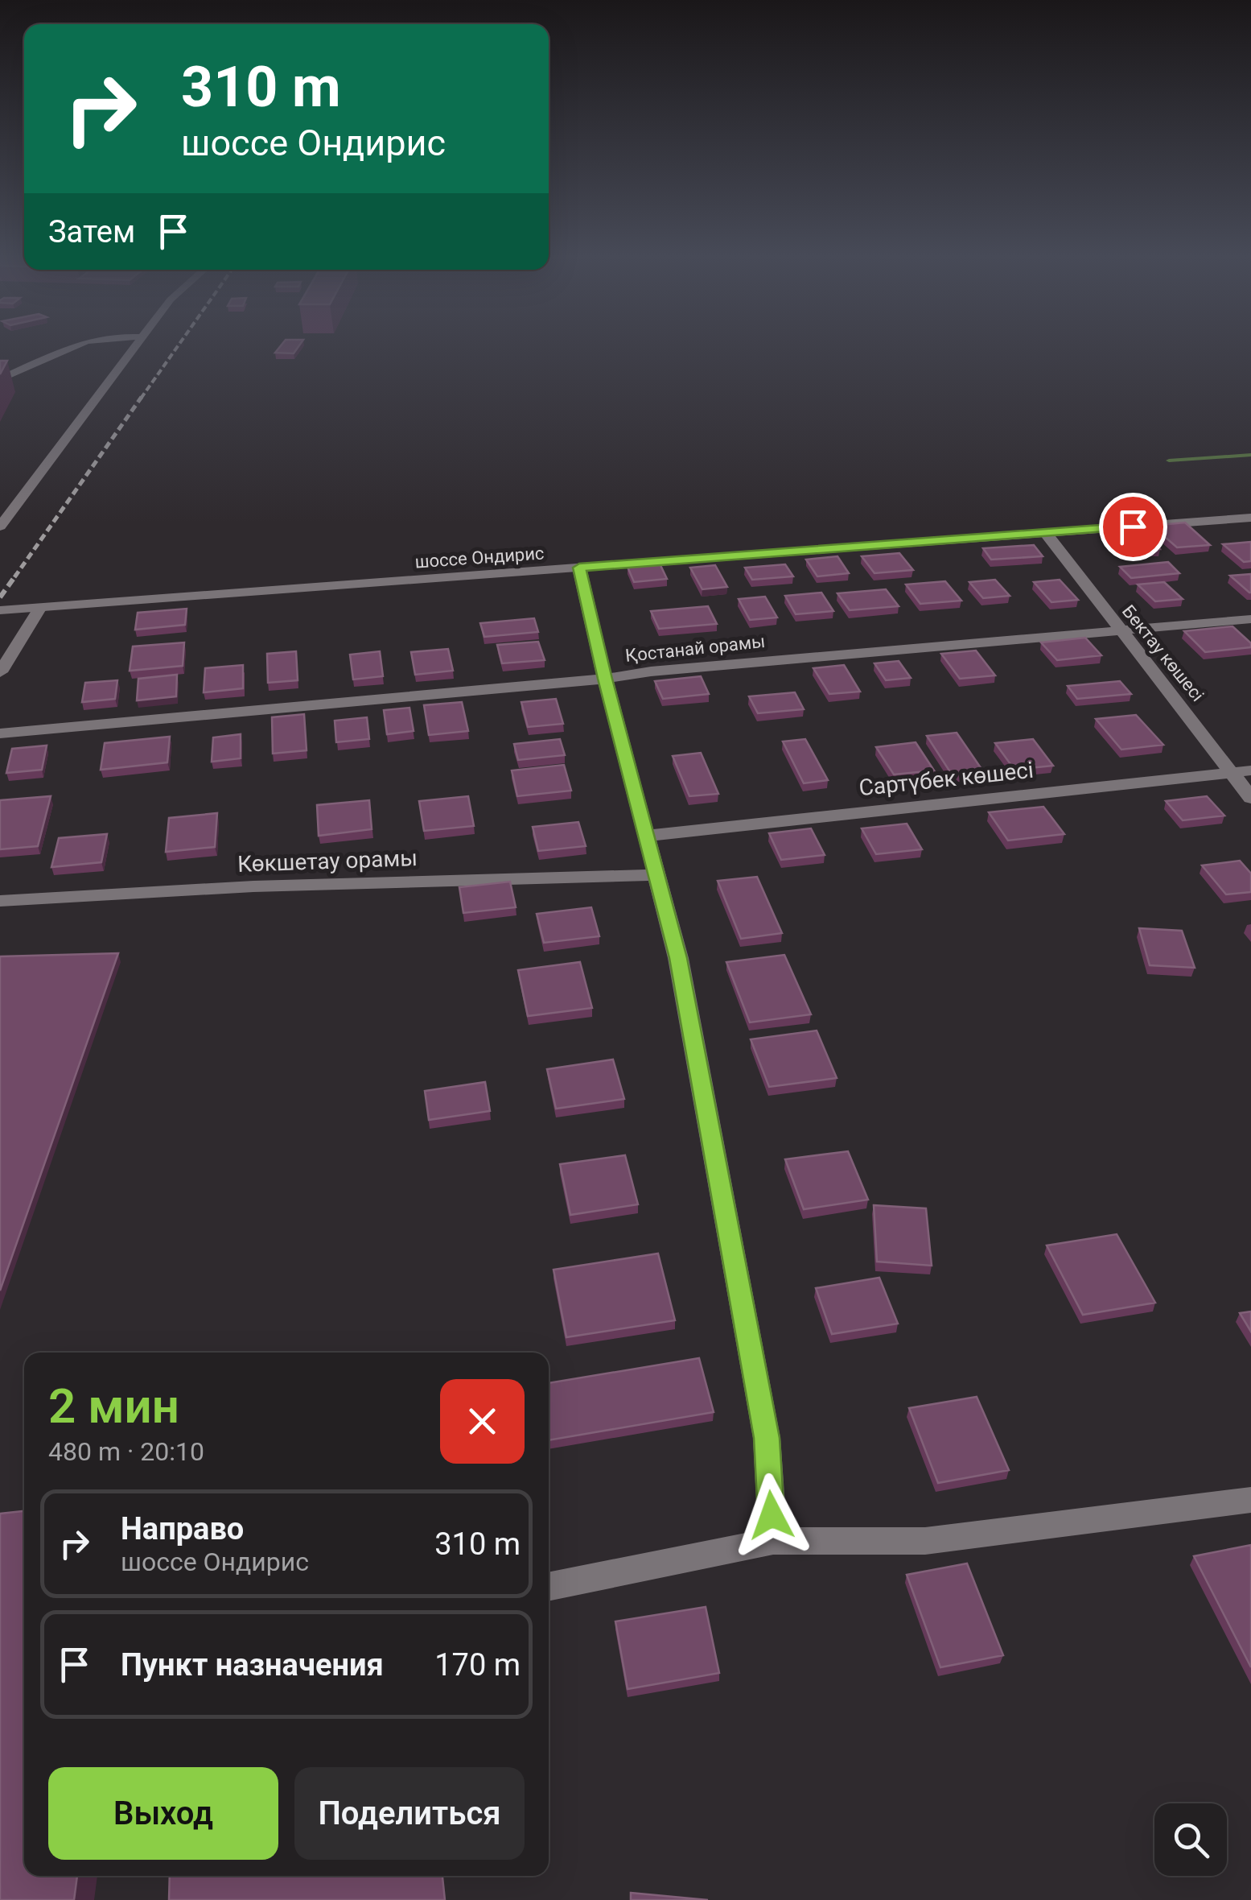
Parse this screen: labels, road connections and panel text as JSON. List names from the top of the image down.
{
  "streets": {
    "street": [
      "шоссе Ондирис",
      "Қостанай орамы",
      "Бектау көшесі",
      "Сартүбек көшесі",
      "Көкшетау орамы"
    ]
  },
  "crossings": [
    ["шоссе Ондирис", "Бектау көшесі"],
    ["Қостанай орамы", "Бектау көшесі"],
    ["Бектау көшесі", "Сартүбек көшесі"]
  ],
  "page": {
    "turn": ["310 m", "шоссе Ондирис"],
    "then": "Затем",
    "heading": ["2 мин", "480 m · 20:10"],
    "list": [
      {
        "name": "Направо",
        "note": "шоссе Ондирис",
        "value": "310 m"
      },
      {
        "name": "Пункт назначения",
        "value": "170 m"
      }
    ],
    "buttons": ["Выход", "Поделиться"]
  }
}
